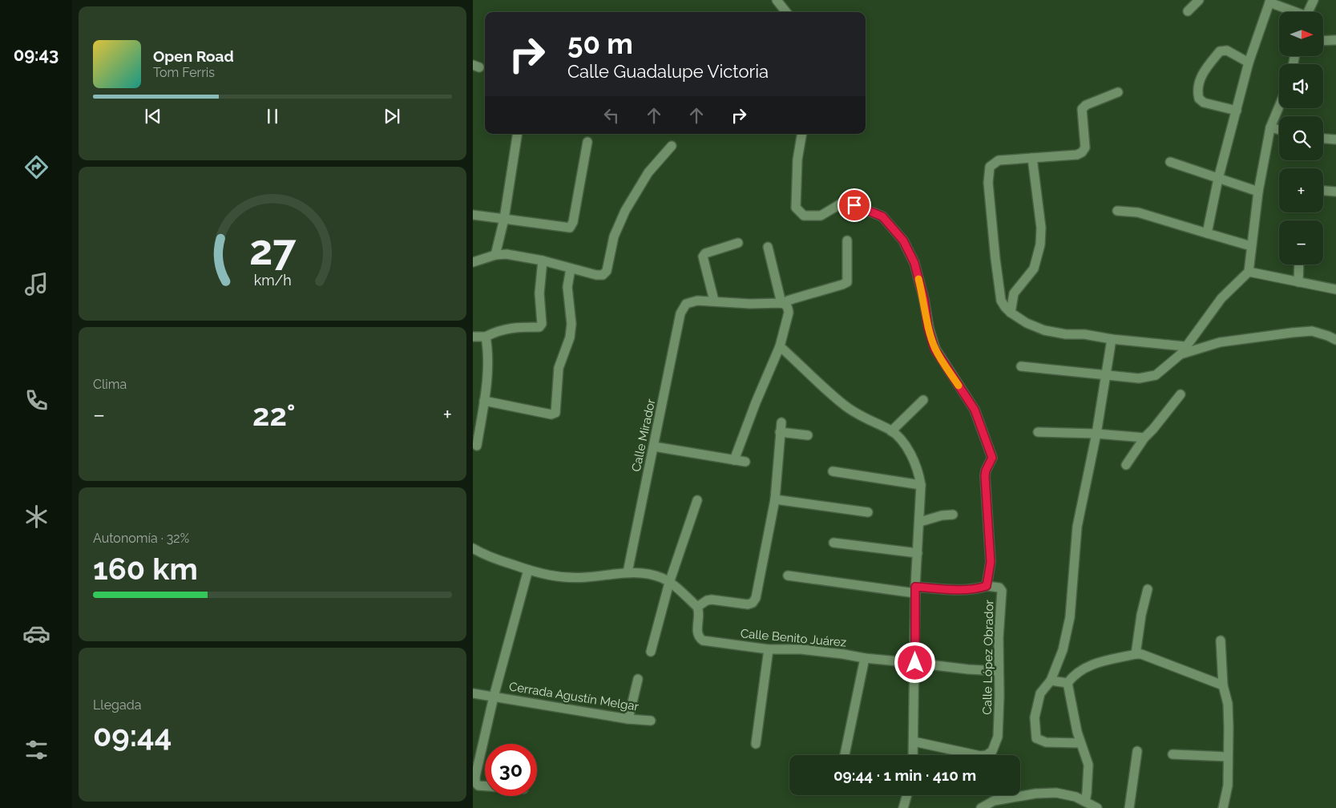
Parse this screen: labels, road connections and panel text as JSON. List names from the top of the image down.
{
  "streets": {
    "street": [
      "Calle Mirador",
      "Calle Benito Juárez",
      "Calle López Obrador",
      "Cerrada Agustín Melgar"
    ]
  },
  "crossings": [
    ["Calle Benito Juárez", "Calle López Obrador"]
  ],
  "north": "right",
  "page": {
    "tabs": "09:43",
    "map_buttons": ["+", "−"],
    "turn": ["50 m", "Calle Guadalupe Victoria"],
    "song": ["Open Road", "Tom Ferris"],
    "tile": [
      "Clima",
      ["Autonomía · 32%", "160 km"],
      ["Llegada", "09:44"]
    ],
    "heat": ["−", "22°", "+"],
    "limit": "30",
    "trip": "09:44 · 1 min · 410 m",
    "gauge": ["27", "km/h"]
  }
}
